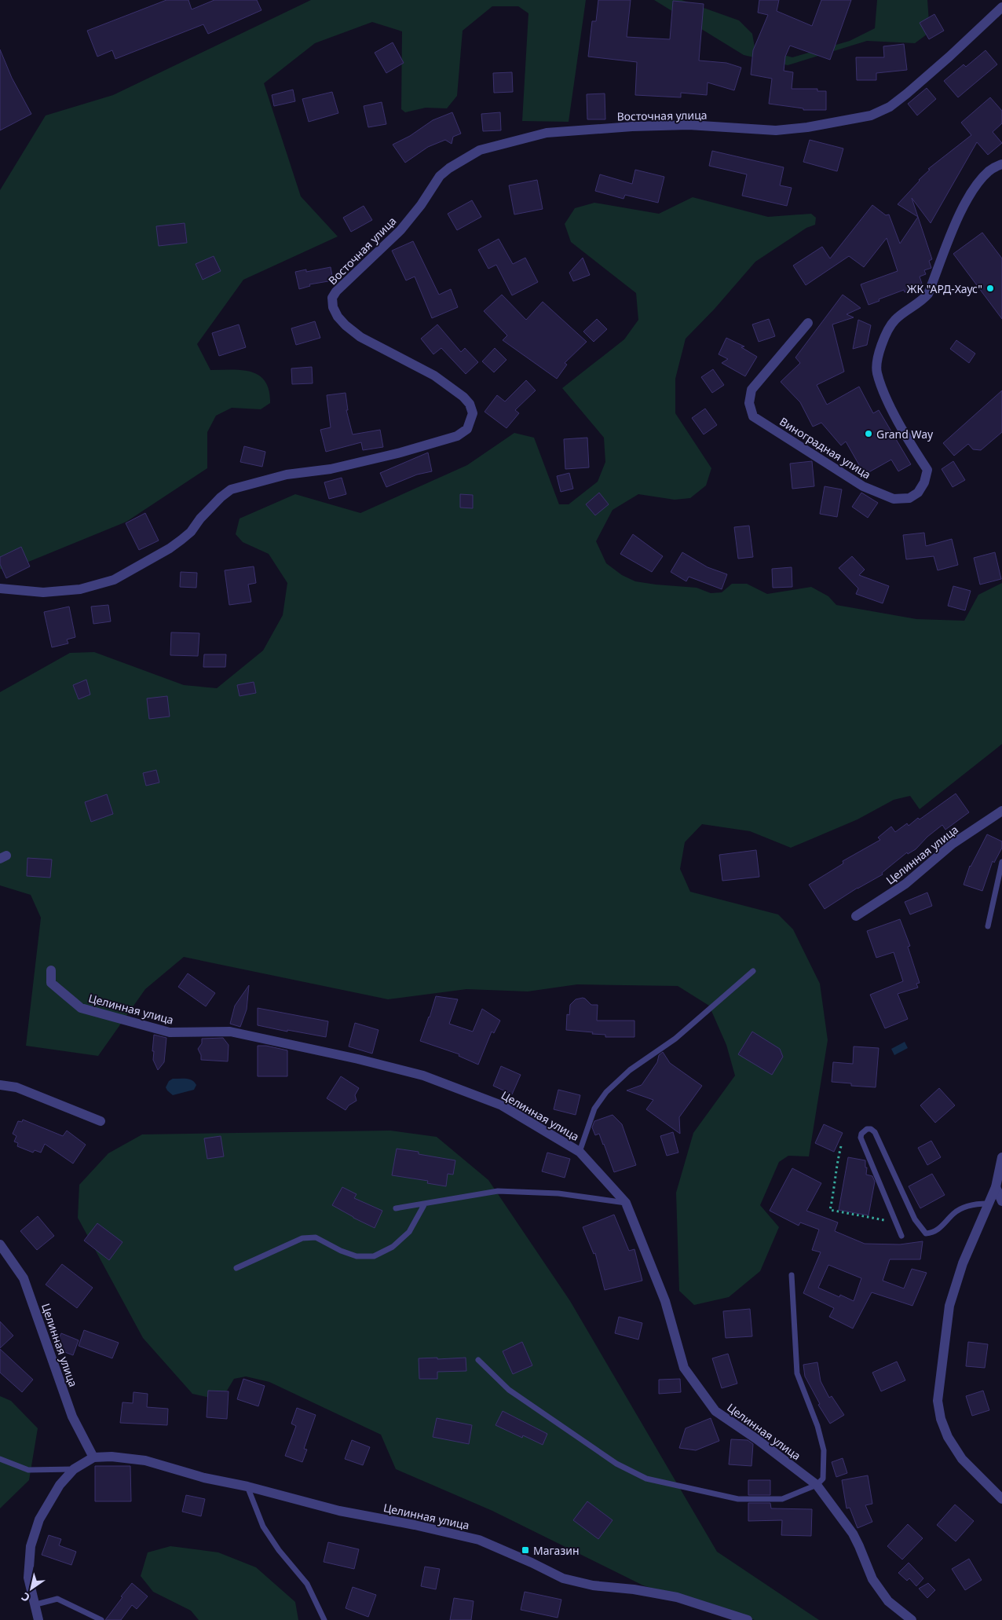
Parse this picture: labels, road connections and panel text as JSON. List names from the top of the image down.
{
  "streets": {
    "street": ["Восточная улица", "Виноградная улица", "Целинная улица"]
  },
  "places": {
    "other": ["ЖК \"АРД-Хаус\"", "Grand Way"],
    "transit": ["Магазин"]
  },
  "north": "bottom left"
}
